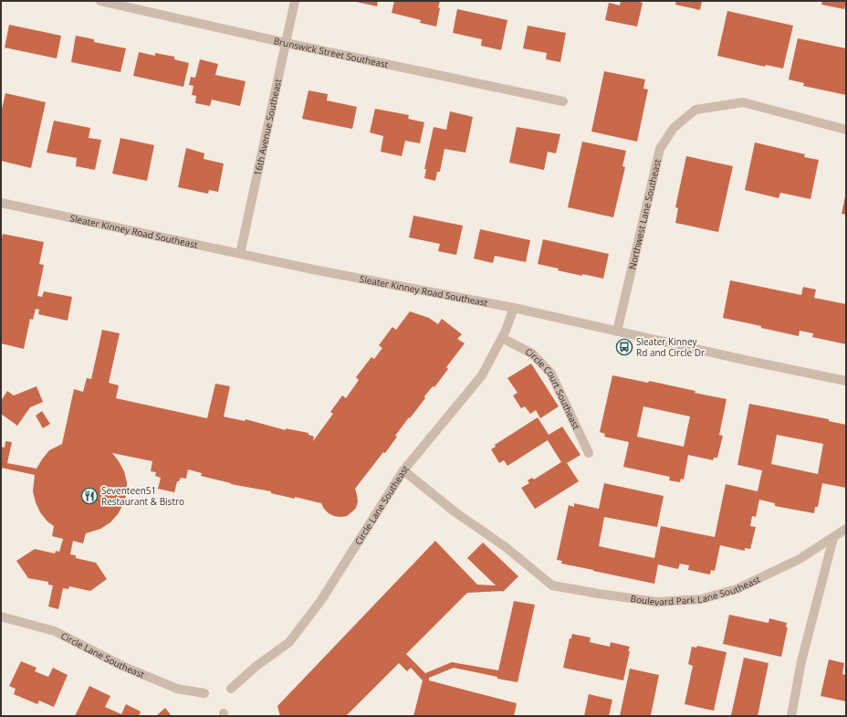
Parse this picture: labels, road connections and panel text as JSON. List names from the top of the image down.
{
  "streets": {
    "street": [
      "Brunswick Street Southeast",
      "16th Avenue Southeast",
      "Northwest Lane Southeast",
      "Sleater Kinney Road Southeast",
      "Circle Court Southeast",
      "Circle Lane Southeast",
      "Boulevard Park Lane Southeast"
    ]
  },
  "crossings": [
    ["Brunswick Street Southeast", "16th Avenue Southeast"],
    ["16th Avenue Southeast", "Sleater Kinney Road Southeast"],
    ["Northwest Lane Southeast", "Sleater Kinney Road Southeast"],
    ["Sleater Kinney Road Southeast", "Circle Lane Southeast"],
    ["Circle Court Southeast", "Circle Lane Southeast"],
    ["Circle Lane Southeast", "Boulevard Park Lane Southeast"]
  ],
  "places": {
    "bus stop": ["Sleater Kinney Rd and Circle Dr"],
    "restaurant": ["Seventeen51 Restaurant & Bistro"]
  }
}
